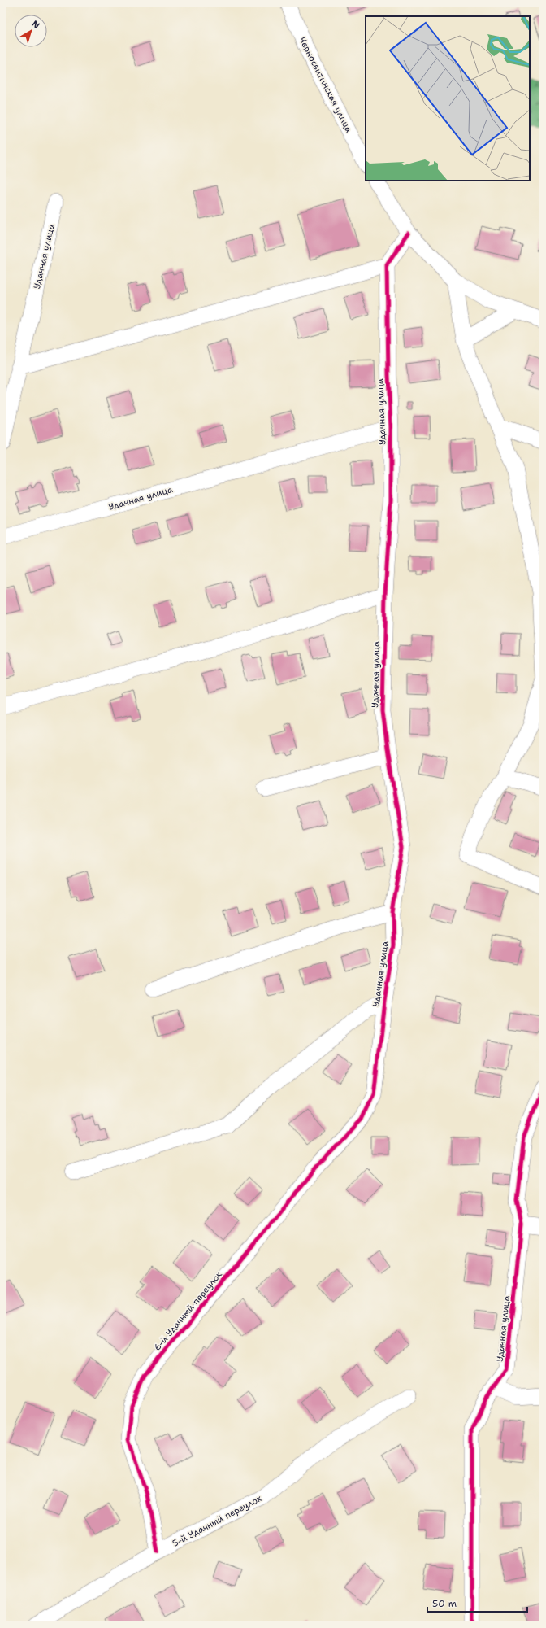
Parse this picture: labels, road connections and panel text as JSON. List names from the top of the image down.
{
  "streets": {
    "street": [
      "Черносвитинская улица",
      "Удачная улица",
      "6-й Удачный переулок",
      "5-й Удачный переулок"
    ]
  },
  "crossings": [
    ["Удачная улица", "6-й Удачный переулок"],
    ["6-й Удачный переулок", "5-й Удачный переулок"]
  ],
  "scale_bar": "50 m",
  "north": "top right"
}
